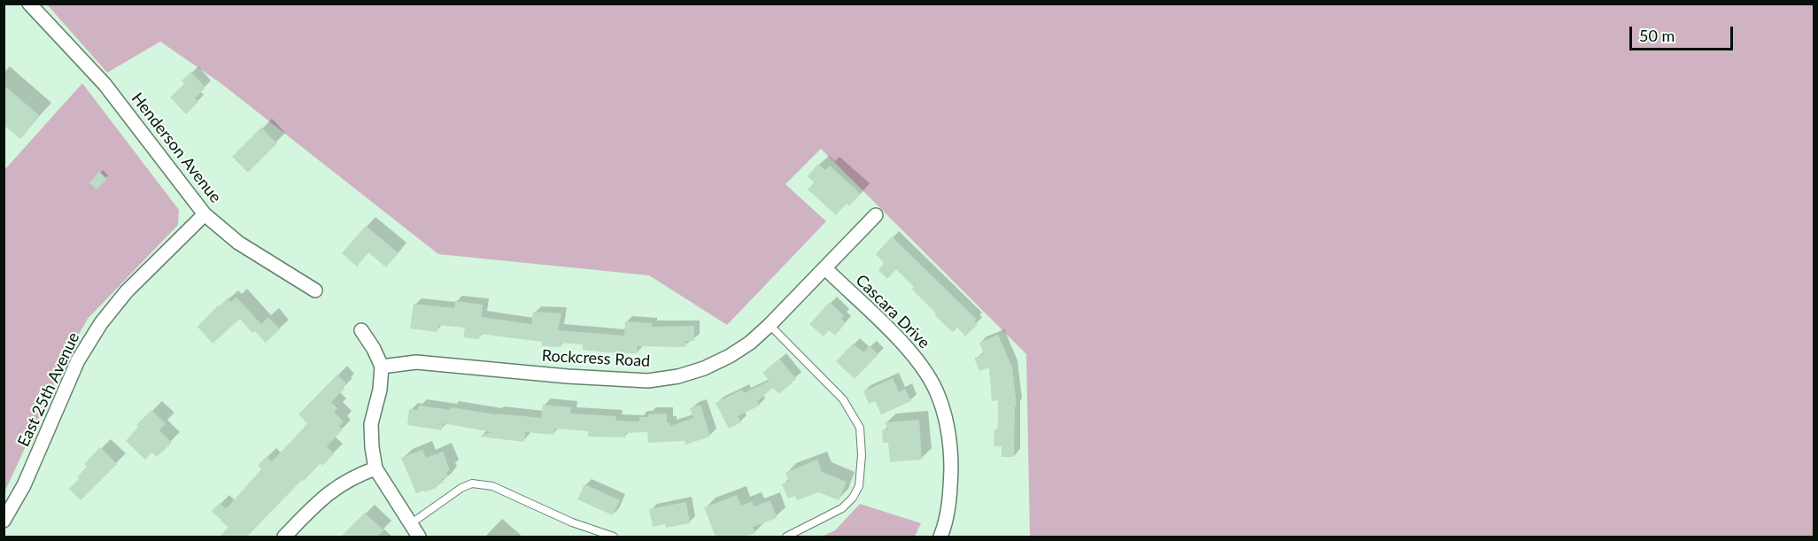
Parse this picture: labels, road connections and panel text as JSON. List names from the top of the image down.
{
  "streets": {
    "street": [
      "Henderson Avenue",
      "Cascara Drive",
      "Rockcress Road",
      "East 25th Avenue"
    ]
  },
  "crossings": [
    ["Henderson Avenue", "East 25th Avenue"],
    ["Cascara Drive", "Rockcress Road"]
  ],
  "scale_bar": "50 m"
}
